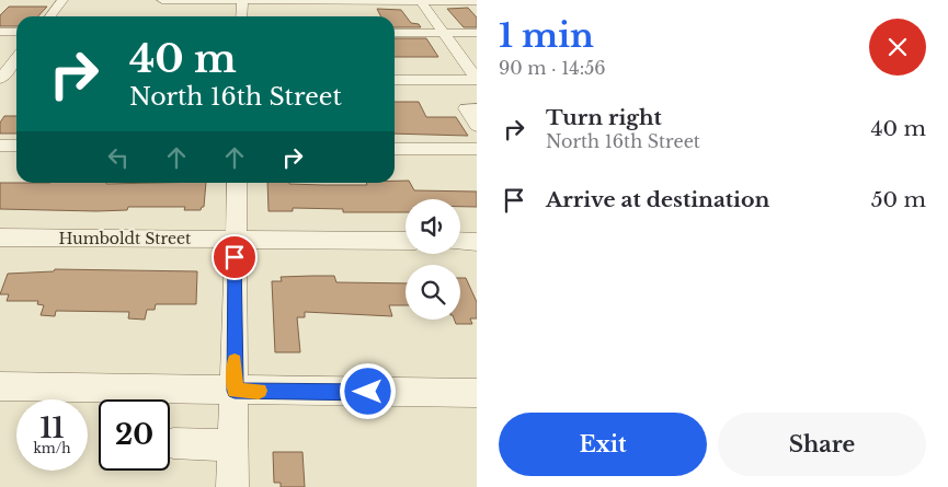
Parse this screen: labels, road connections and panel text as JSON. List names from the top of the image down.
{
  "streets": {
    "street": ["Humboldt Street"]
  },
  "page": {
    "heading": ["1 min", "90 m · 14:56"],
    "turn": ["40 m", "North 16th Street"],
    "list": [
      {
        "name": "Turn right",
        "note": "North 16th Street",
        "value": "40 m"
      },
      {
        "name": "Arrive at destination",
        "value": "50 m"
      }
    ],
    "speed": "11 km/h",
    "limit": "20",
    "buttons": ["Exit", "Share"]
  }
}
